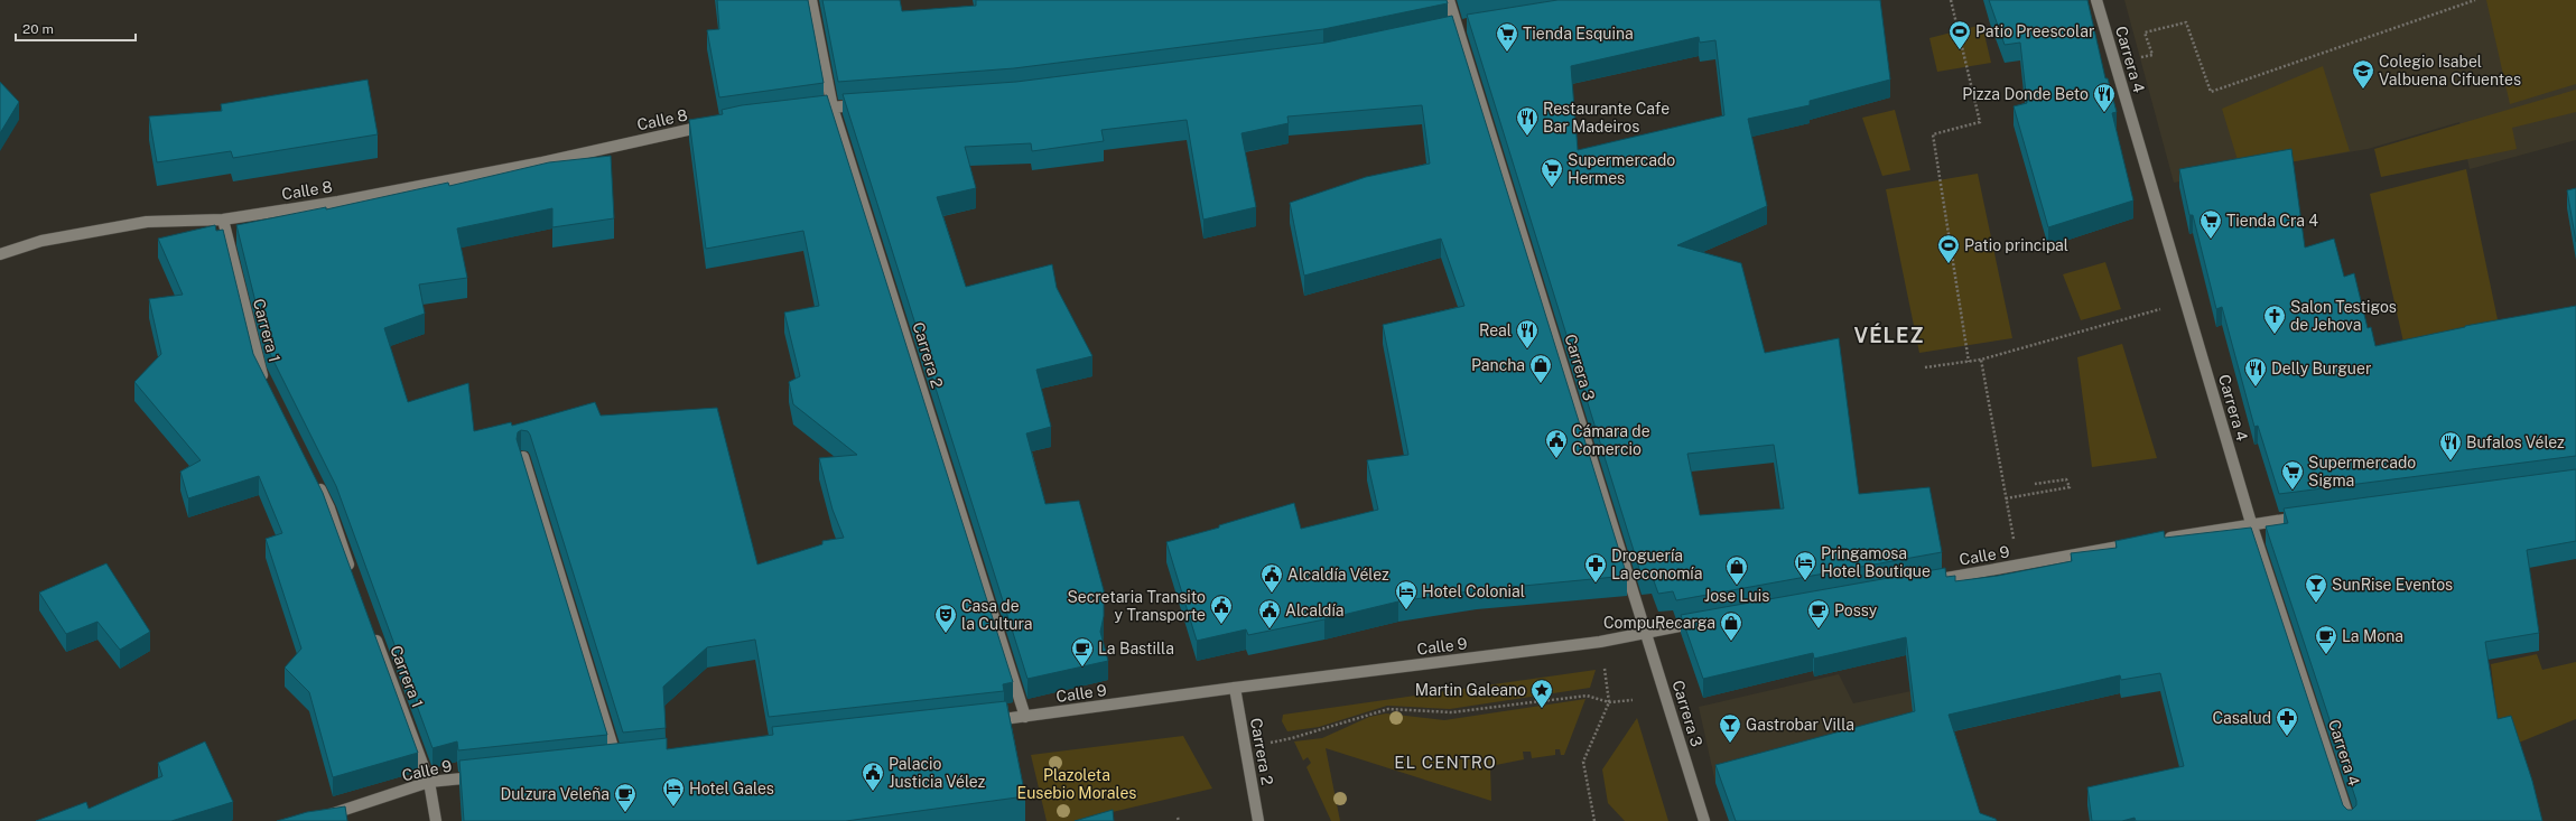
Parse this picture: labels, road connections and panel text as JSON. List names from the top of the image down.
{
  "streets": {
    "street": [
      "Carrera 4",
      "Calle 8",
      "Carrera 1",
      "Carrera 2",
      "Carrera 3",
      "Calle 9"
    ]
  },
  "crossings": [
    ["Carrera 4", "Calle 9"],
    ["Calle 8", "Carrera 1"],
    ["Carrera 1", "Calle 9"],
    ["Carrera 2", "Calle 9"],
    ["Carrera 3", "Calle 9"]
  ],
  "districts": ["VÉLEZ", "EL CENTRO"],
  "parks": ["Plazoleta Eusebio Morales"],
  "places": {
    "sports": ["Patio Preescolar", "Patio principal"],
    "supermarket": [
      "Tienda Esquina",
      "Supermercado Hermes",
      "Tienda Cra 4",
      "Supermercado Sigma"
    ],
    "school or university": ["Colegio Isabel Valbuena Cifuentes"],
    "restaurant": [
      "Pizza Donde Beto",
      "Restaurante Cafe Bar Madeiros",
      "Real",
      "Delly Burguer",
      "Bufalos Vélez"
    ],
    "church": ["Salon Testigos de Jehova"],
    "shop": ["Pancha", "Jose Luis", "CompuRecarga"],
    "public building": [
      "Cámara de Comercio",
      "Alcaldía Vélez",
      "Secretaria Transito y Transporte",
      "Alcaldía",
      "Palacio Justicia Vélez"
    ],
    "hotel": ["Pringamosa Hotel Boutique", "Hotel Colonial", "Hotel Gales"],
    "pharmacy": ["Droguería La economía", "Casalud"],
    "bar": ["SunRise Eventos", "Gastrobar Villa"],
    "cafe": [
      "Possy",
      "La Mona",
      "La Bastilla",
      "Dulzura Veleña"
    ],
    "theatre": ["Casa de la Cultura"],
    "place": ["Martin Galeano"]
  },
  "scale_bar": "20 m"
}
